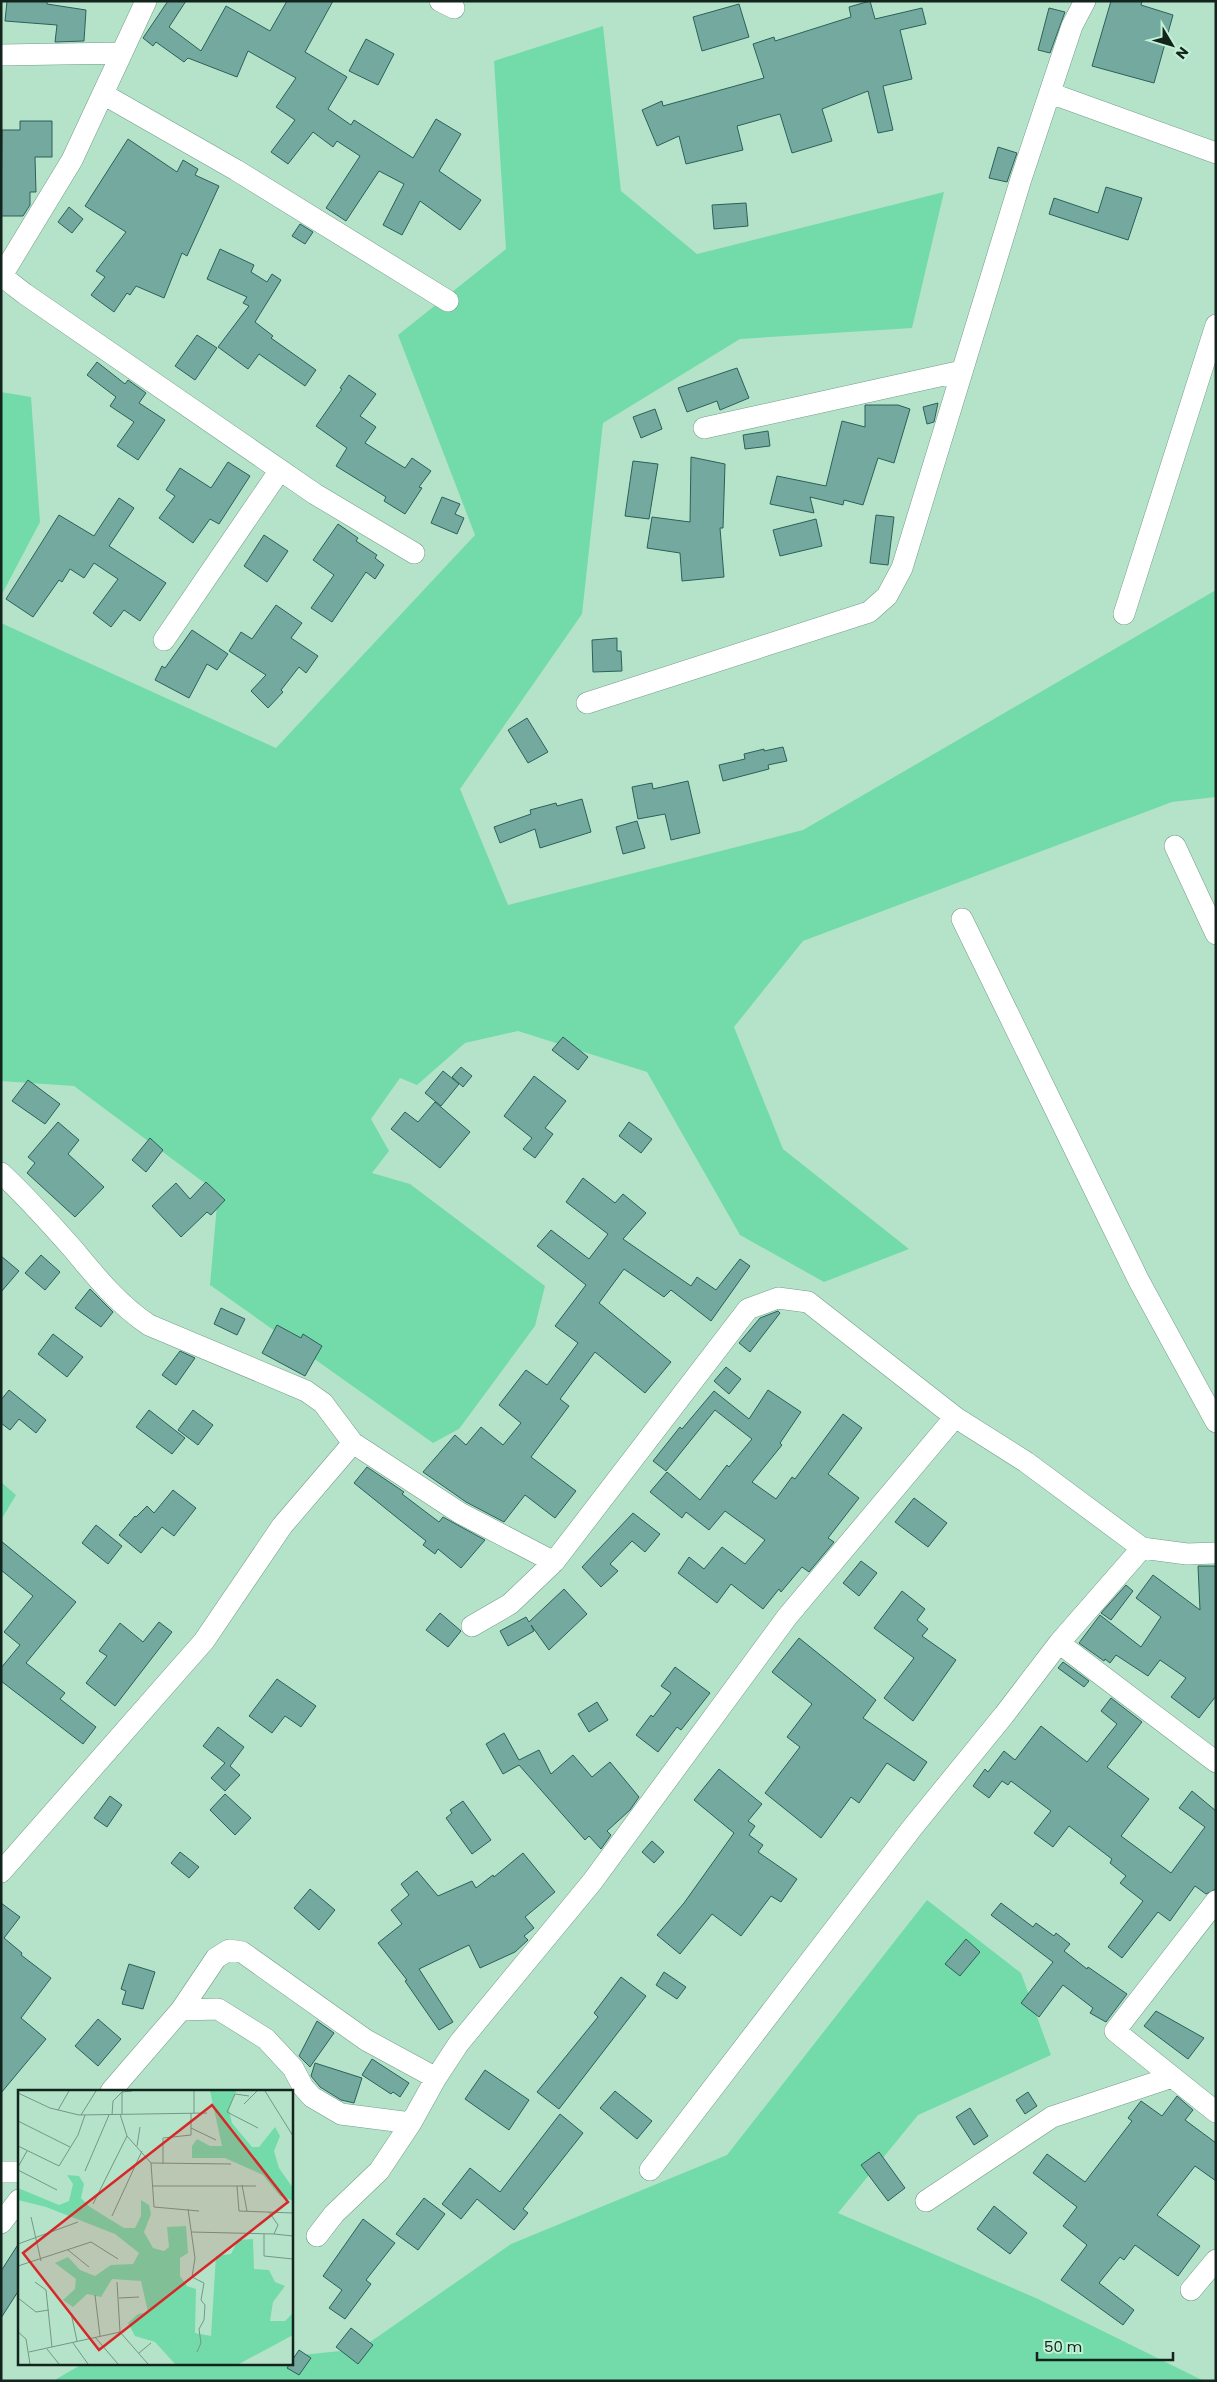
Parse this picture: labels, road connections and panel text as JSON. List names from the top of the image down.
{
  "scale_bar": "50 m",
  "north": "bottom right"
}
